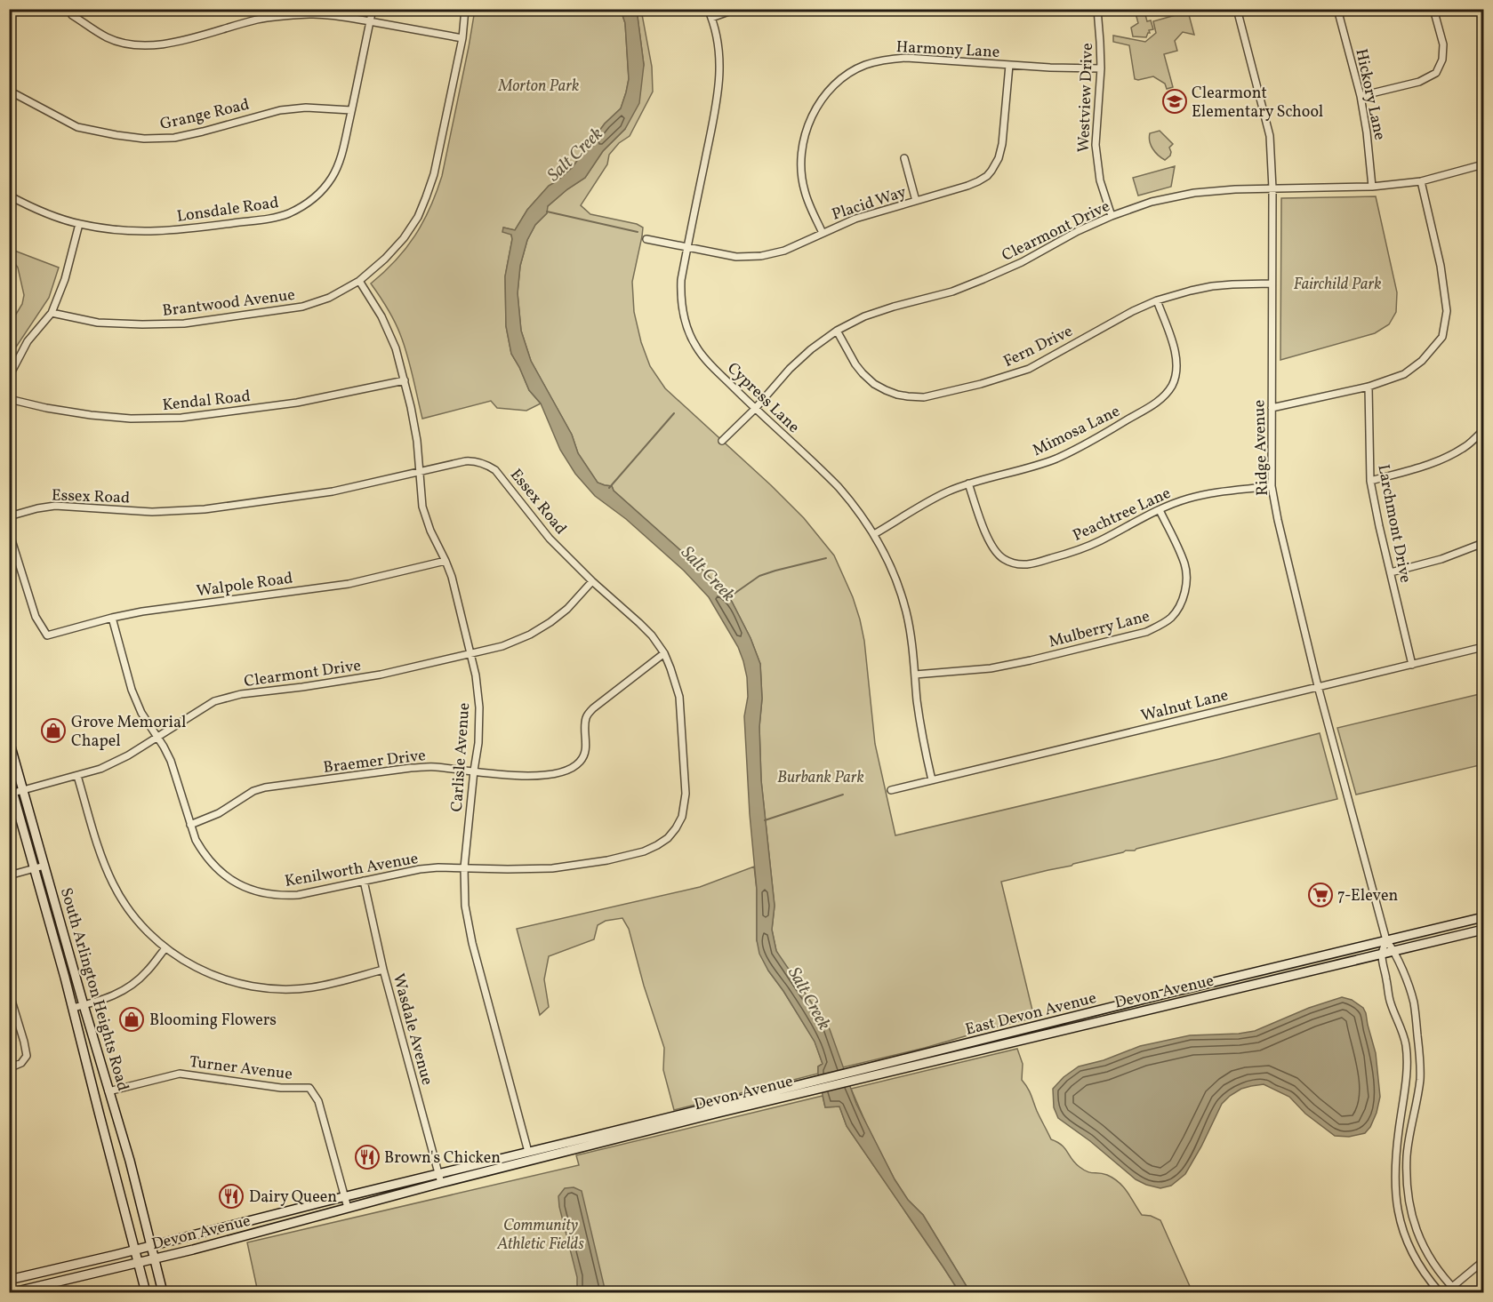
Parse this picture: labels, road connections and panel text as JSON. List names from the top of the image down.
{
  "streets": {
    "main road": ["South Arlington Heights Road", "Devon Avenue", "East Devon Avenue"],
    "street": [
      "Harmony Lane",
      "Hickory Lane",
      "Westview Drive",
      "Grange Road",
      "Placid Way",
      "Lonsdale Road",
      "Clearmont Drive",
      "Brantwood Avenue",
      "Fern Drive",
      "Cypress Lane",
      "Kendal Road",
      "Mimosa Lane",
      "Ridge Avenue",
      "Essex Road",
      "Peachtree Lane",
      "Larchmont Drive",
      "Walpole Road",
      "Mulberry Lane",
      "Walnut Lane",
      "Carlisle Avenue",
      "Braemer Drive",
      "Kenilworth Avenue",
      "Wasdale Avenue",
      "Turner Avenue"
    ]
  },
  "crossings": [
    ["Harmony Lane", "Westview Drive"],
    ["Harmony Lane", "Placid Way"],
    ["Hickory Lane", "Clearmont Drive"],
    ["Westview Drive", "Clearmont Drive"],
    ["Grange Road", "Lonsdale Road"],
    ["Placid Way", "Cypress Lane"],
    ["Clearmont Drive", "Fern Drive"],
    ["Clearmont Drive", "Cypress Lane"],
    ["Clearmont Drive", "Ridge Avenue"],
    ["Clearmont Drive", "Essex Road"],
    ["Clearmont Drive", "Carlisle Avenue"],
    ["Clearmont Drive", "Kenilworth Avenue"],
    ["Clearmont Drive", "South Arlington Heights Road"],
    ["Brantwood Avenue", "Carlisle Avenue"],
    ["Fern Drive", "Mimosa Lane"],
    ["Fern Drive", "Ridge Avenue"],
    ["Cypress Lane", "Mimosa Lane"],
    ["Cypress Lane", "Mulberry Lane"],
    ["Cypress Lane", "Walnut Lane"],
    ["Kendal Road", "Carlisle Avenue"],
    ["Mimosa Lane", "Peachtree Lane"],
    ["Ridge Avenue", "Peachtree Lane"],
    ["Ridge Avenue", "Walnut Lane"],
    ["Ridge Avenue", "East Devon Avenue"],
    ["Essex Road", "Carlisle Avenue"],
    ["Essex Road", "Braemer Drive"],
    ["Essex Road", "Kenilworth Avenue"],
    ["Peachtree Lane", "Mulberry Lane"],
    ["Larchmont Drive", "Walnut Lane"],
    ["Walpole Road", "Carlisle Avenue"],
    ["Walpole Road", "Kenilworth Avenue"],
    ["Carlisle Avenue", "Braemer Drive"],
    ["Carlisle Avenue", "Kenilworth Avenue"],
    ["Carlisle Avenue", "Devon Avenue"],
    ["Braemer Drive", "Kenilworth Avenue"],
    ["Kenilworth Avenue", "Wasdale Avenue"],
    ["South Arlington Heights Road", "Devon Avenue"],
    ["South Arlington Heights Road", "Turner Avenue"],
    ["Devon Avenue", "East Devon Avenue"],
    ["Devon Avenue", "Wasdale Avenue"],
    ["Devon Avenue", "Turner Avenue"]
  ],
  "water": ["Salt Creek"],
  "parks": [
    "Morton Park",
    "Fairchild Park",
    "Burbank Park",
    "Community Athletic Fields"
  ],
  "places": {
    "school or university": ["Clearmont Elementary School"],
    "shop": ["Grove Memorial Chapel", "Blooming Flowers"],
    "supermarket": ["7-Eleven"],
    "restaurant": ["Brown's Chicken", "Dairy Queen"]
  }
}
